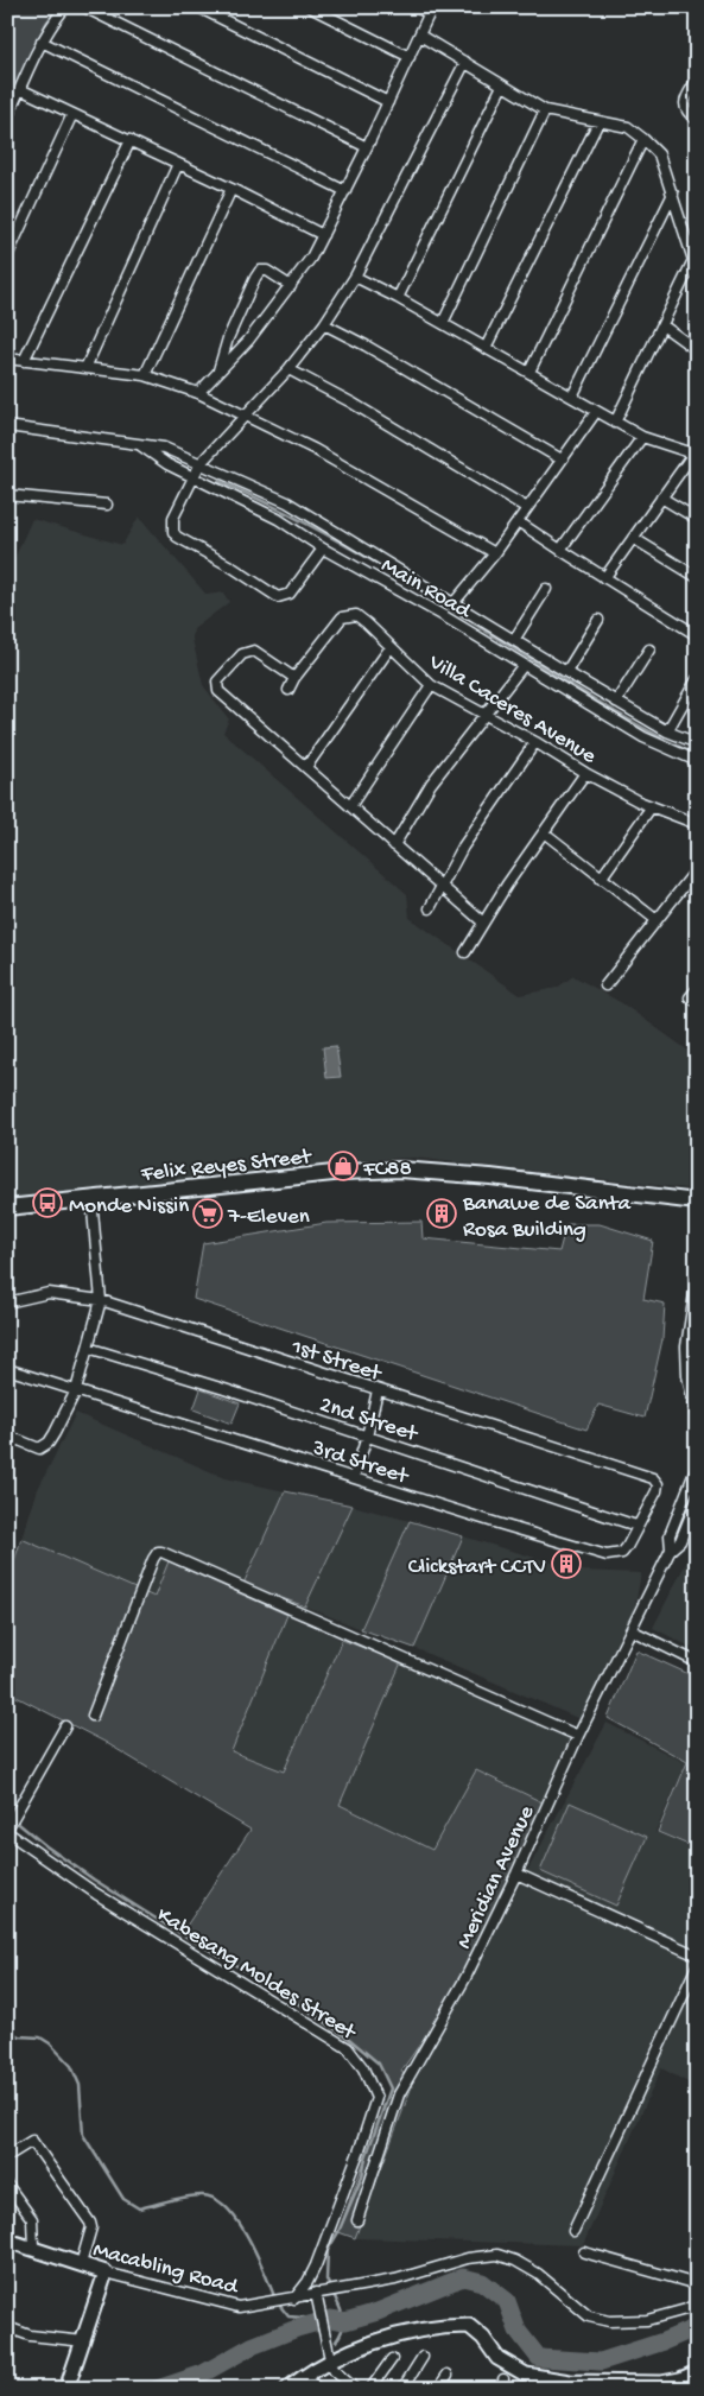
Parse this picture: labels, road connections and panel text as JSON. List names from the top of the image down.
{
  "streets": {
    "main road": ["Felix Reyes Street"],
    "street": [
      "Main Road",
      "Villa Caceres Avenue",
      "1st Street",
      "2nd Street",
      "3rd Street",
      "Meridian Avenue",
      "Kabesang Moldes Street",
      "Macabling Road"
    ]
  },
  "crossings": [
    ["1st Street", "3rd Street"],
    ["2nd Street", "3rd Street"],
    ["Kabesang Moldes Street", "Macabling Road"]
  ],
  "places": {
    "shop": ["FC88"],
    "bus stop": ["Monde Nissin"],
    "supermarket": ["7-Eleven"],
    "building": ["Banawe de Santa Rosa Building", "Clickstart CCTV"]
  }
}
